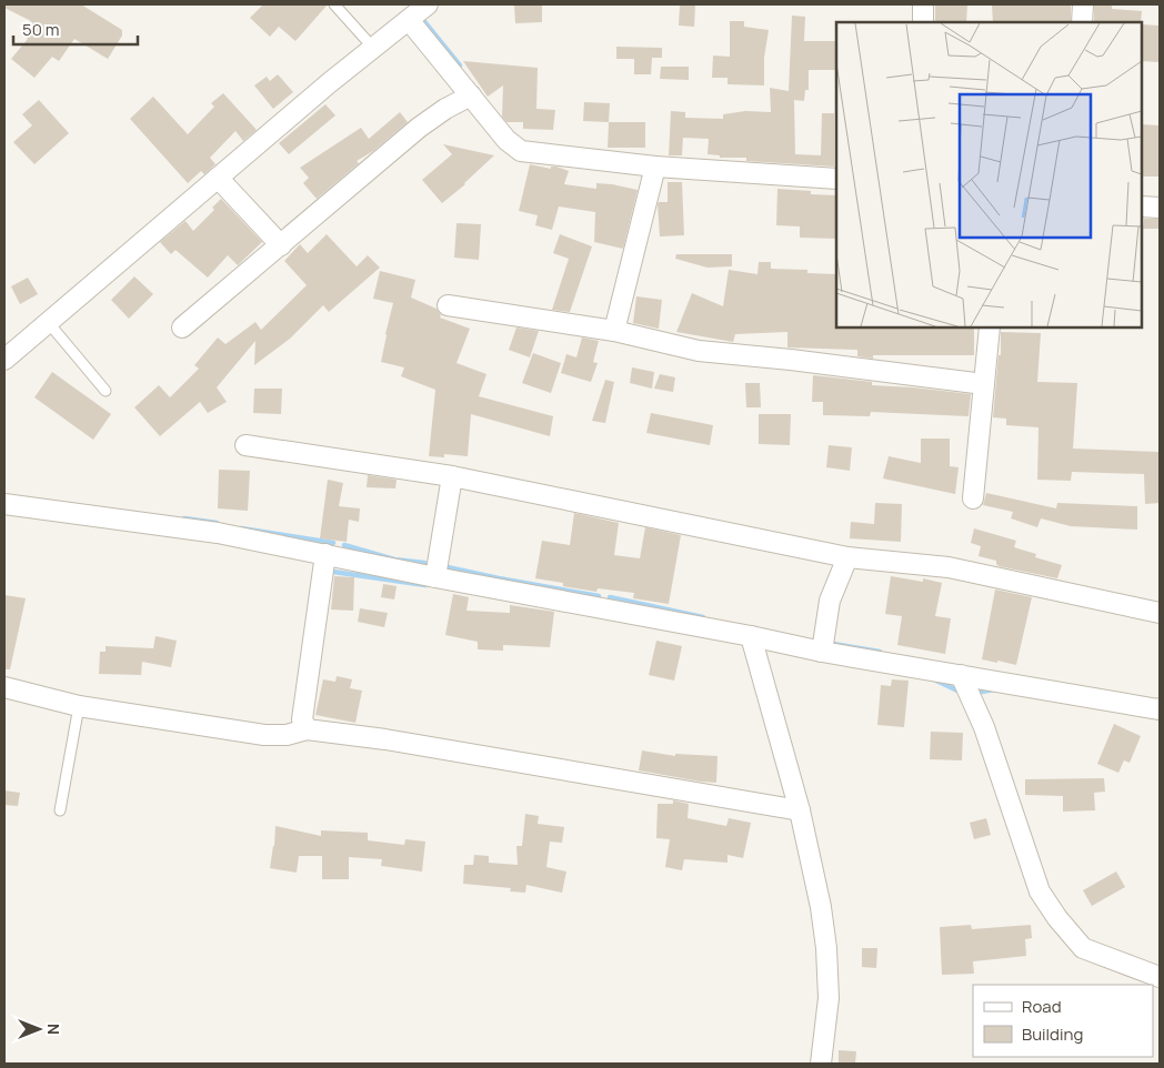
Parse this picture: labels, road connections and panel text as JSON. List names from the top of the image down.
{
  "legend": ["Road", "Building"],
  "scale_bar": "50 m",
  "north": "right"
}
